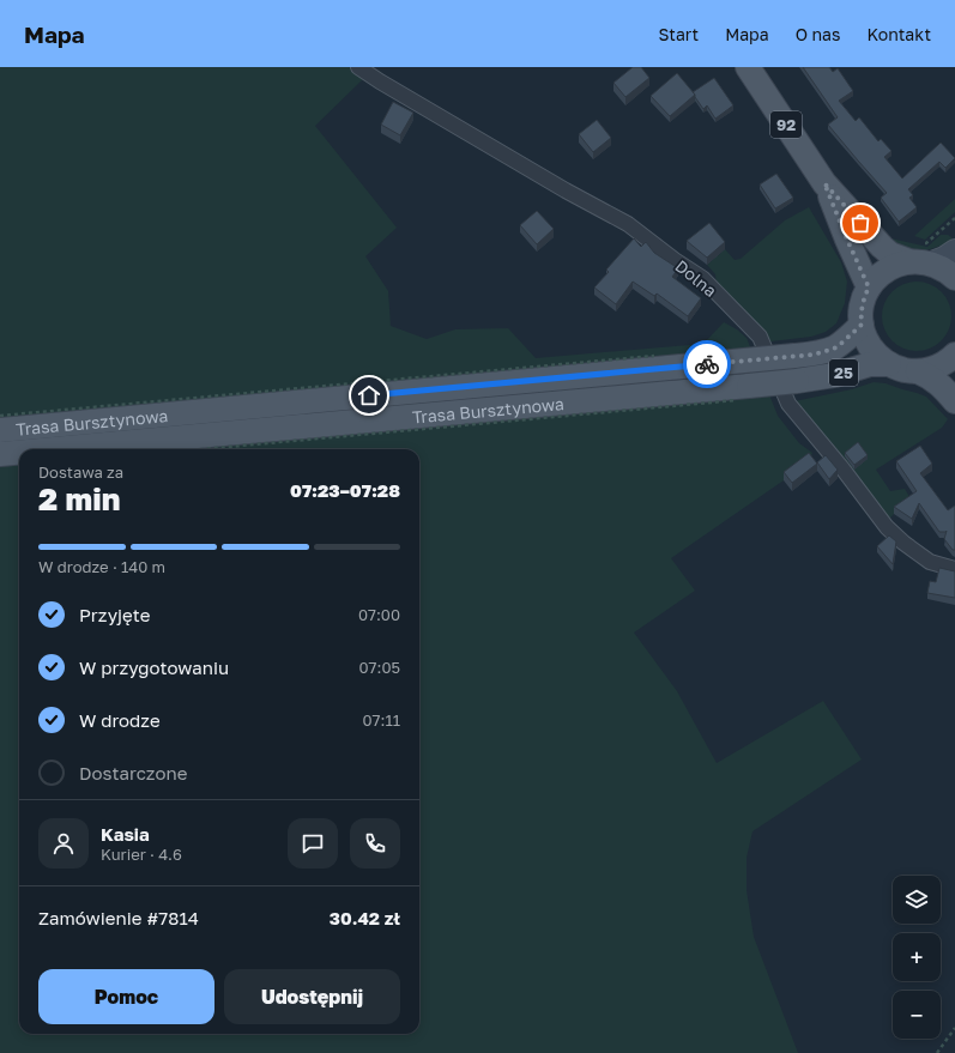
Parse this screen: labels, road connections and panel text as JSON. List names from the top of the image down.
{
  "streets": {
    "main road": ["92", "25", "Trasa Bursztynowa"],
    "street": ["Dolna"]
  },
  "crossings": [
    ["92", "25"],
    ["25", "Trasa Bursztynowa"]
  ],
  "page": {
    "header": "Mapa",
    "nav": [
      "Start",
      "Mapa",
      "O nas",
      "Kontakt"
    ],
    "heading": ["2 min", "Dostawa za", "07:23–07:28"],
    "panel": [
      "Kasia",
      "Kurier · 4.6",
      "Zamówienie #7814",
      "30.42 zł"
    ],
    "bar": "W drodze · 140 m",
    "list": [
      ["Przyjęte", "07:00"],
      ["W przygotowaniu", "07:05"],
      ["W drodze", "07:11"],
      "Dostarczone"
    ],
    "map_buttons": ["+", "−"],
    "buttons": ["Pomoc", "Udostępnij"]
  }
}
